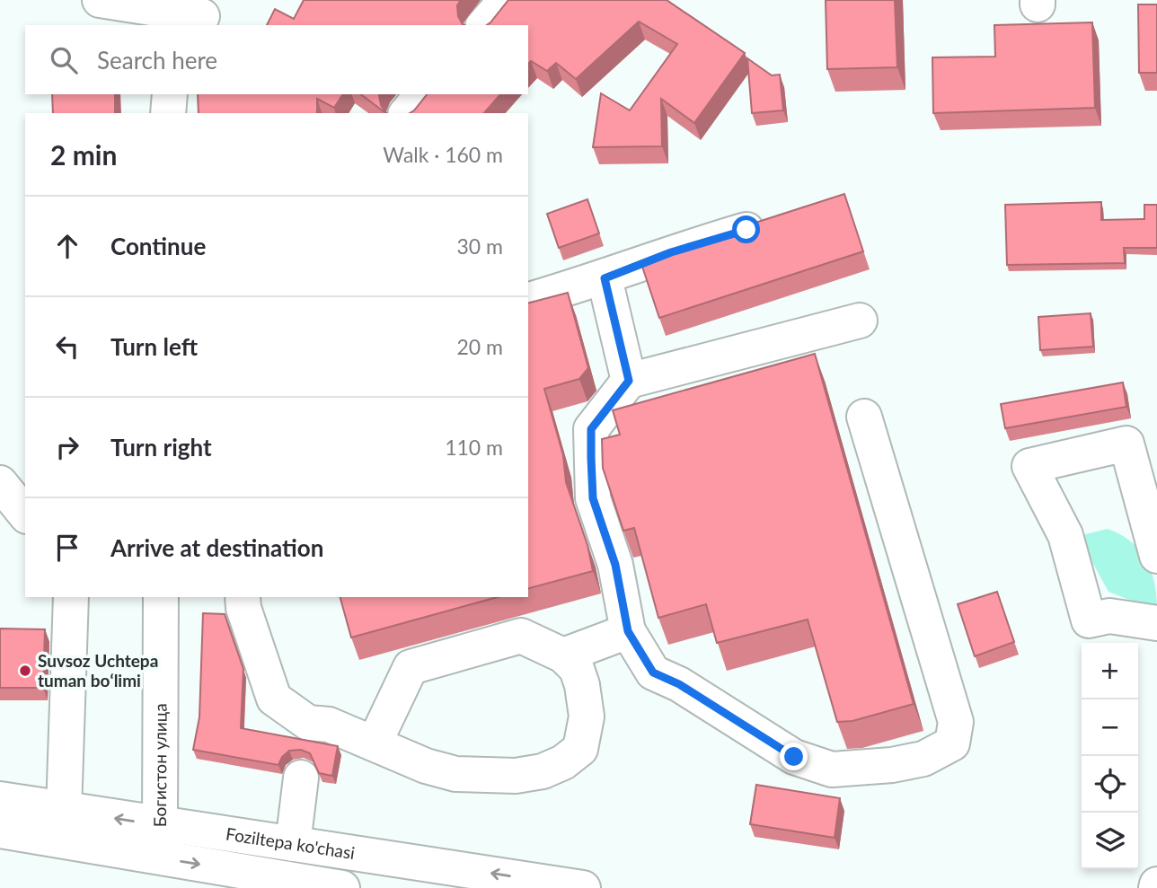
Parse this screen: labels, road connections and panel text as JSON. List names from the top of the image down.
{
  "streets": {
    "main road": ["Богистон улица", "Foziltepa ko'chasi"]
  },
  "crossings": [
    ["Богистон улица", "Foziltepa ko'chasi"]
  ],
  "places": ["Suvsoz Uchtepa tuman boʻlimi"],
  "page": {
    "search": "Search here",
    "heading": ["2 min", "Walk · 160 m"],
    "list": [
      ["Continue", "30 m"],
      ["Turn left", "20 m"],
      ["Turn right", "110 m"],
      "Arrive at destination"
    ],
    "map_buttons": ["+", "−"]
  }
}
